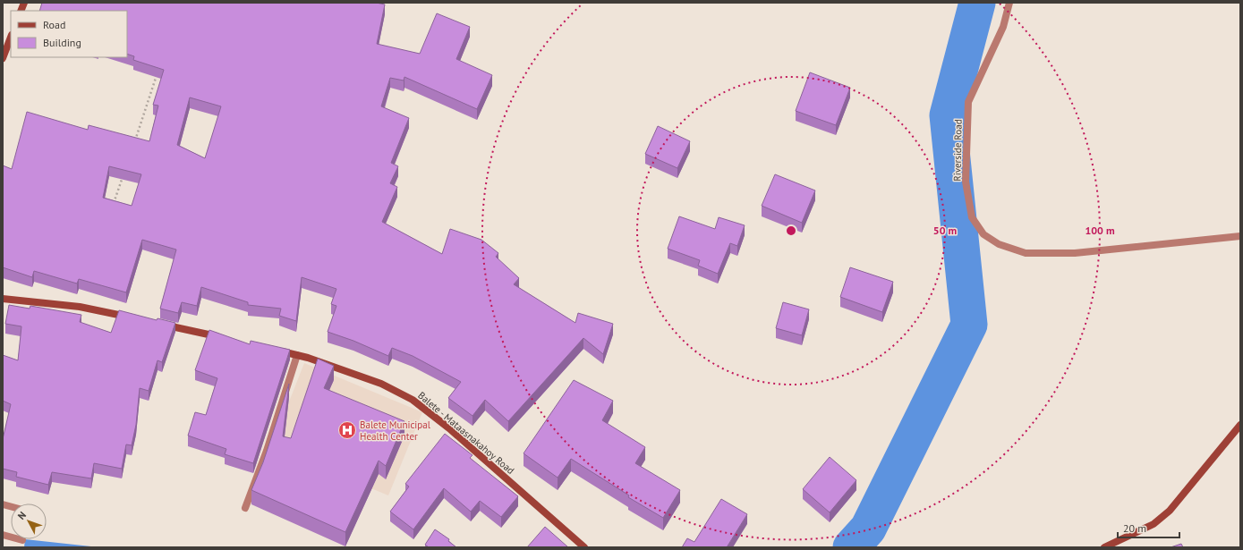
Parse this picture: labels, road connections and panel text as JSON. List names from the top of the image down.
{
  "streets": {
    "main road": ["Balete - Mataasnakahoy Road"],
    "street": ["Riverside Road"]
  },
  "places": {
    "hospital": ["Balete Municipal Health Center"]
  },
  "legend": ["Road", "Building"],
  "scale_bar": "20 m",
  "north": "top left",
  "rings": ["50 m", "100 m"]
}
